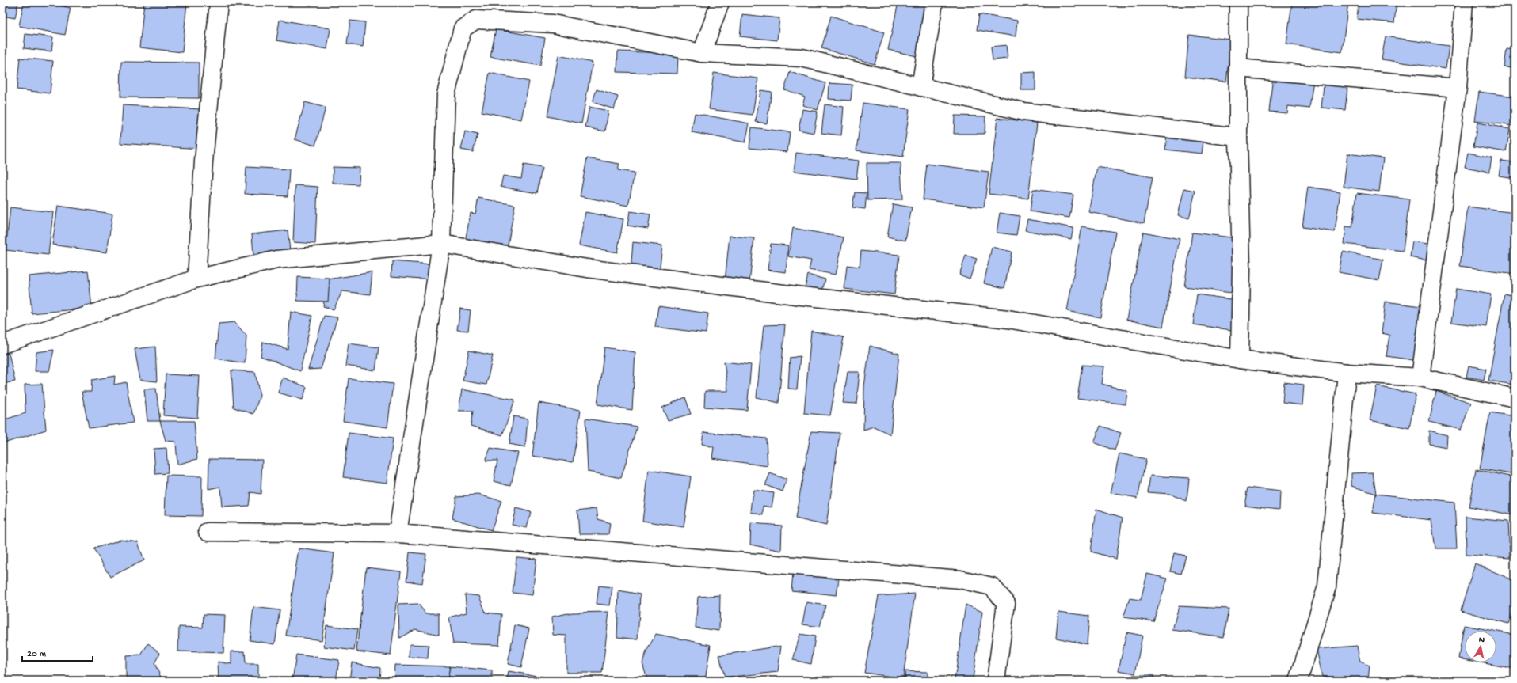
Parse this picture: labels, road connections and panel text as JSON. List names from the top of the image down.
{
  "scale_bar": "20 m",
  "north": "top"
}
